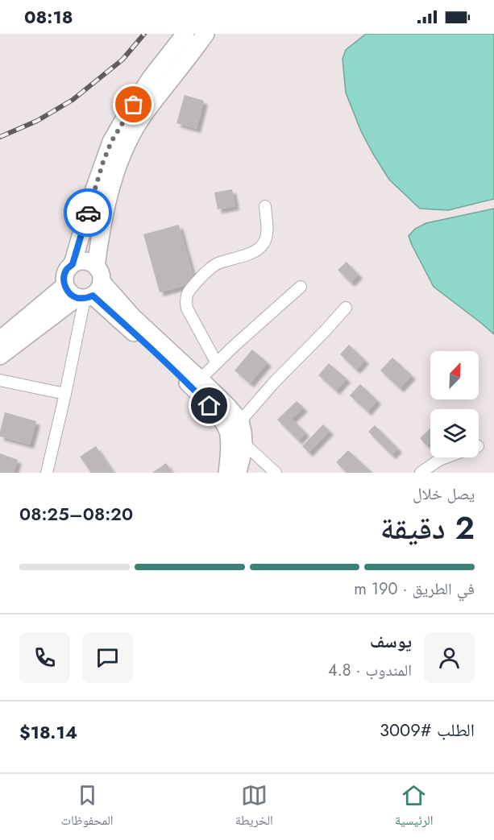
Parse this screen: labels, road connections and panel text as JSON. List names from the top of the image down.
{
  "north": "top right",
  "page": {
    "status": "08:18",
    "heading": ["2 دقيقة", "يصل خلال", "08:20–08:25"],
    "panel": [
      "يوسف",
      "المندوب · 4.8",
      "الطلب #3009",
      "$18.14"
    ],
    "bar": "في الطريق · 190 m",
    "tabs": ["الرئيسية", "الخريطة", "المحفوظات"]
  }
}
